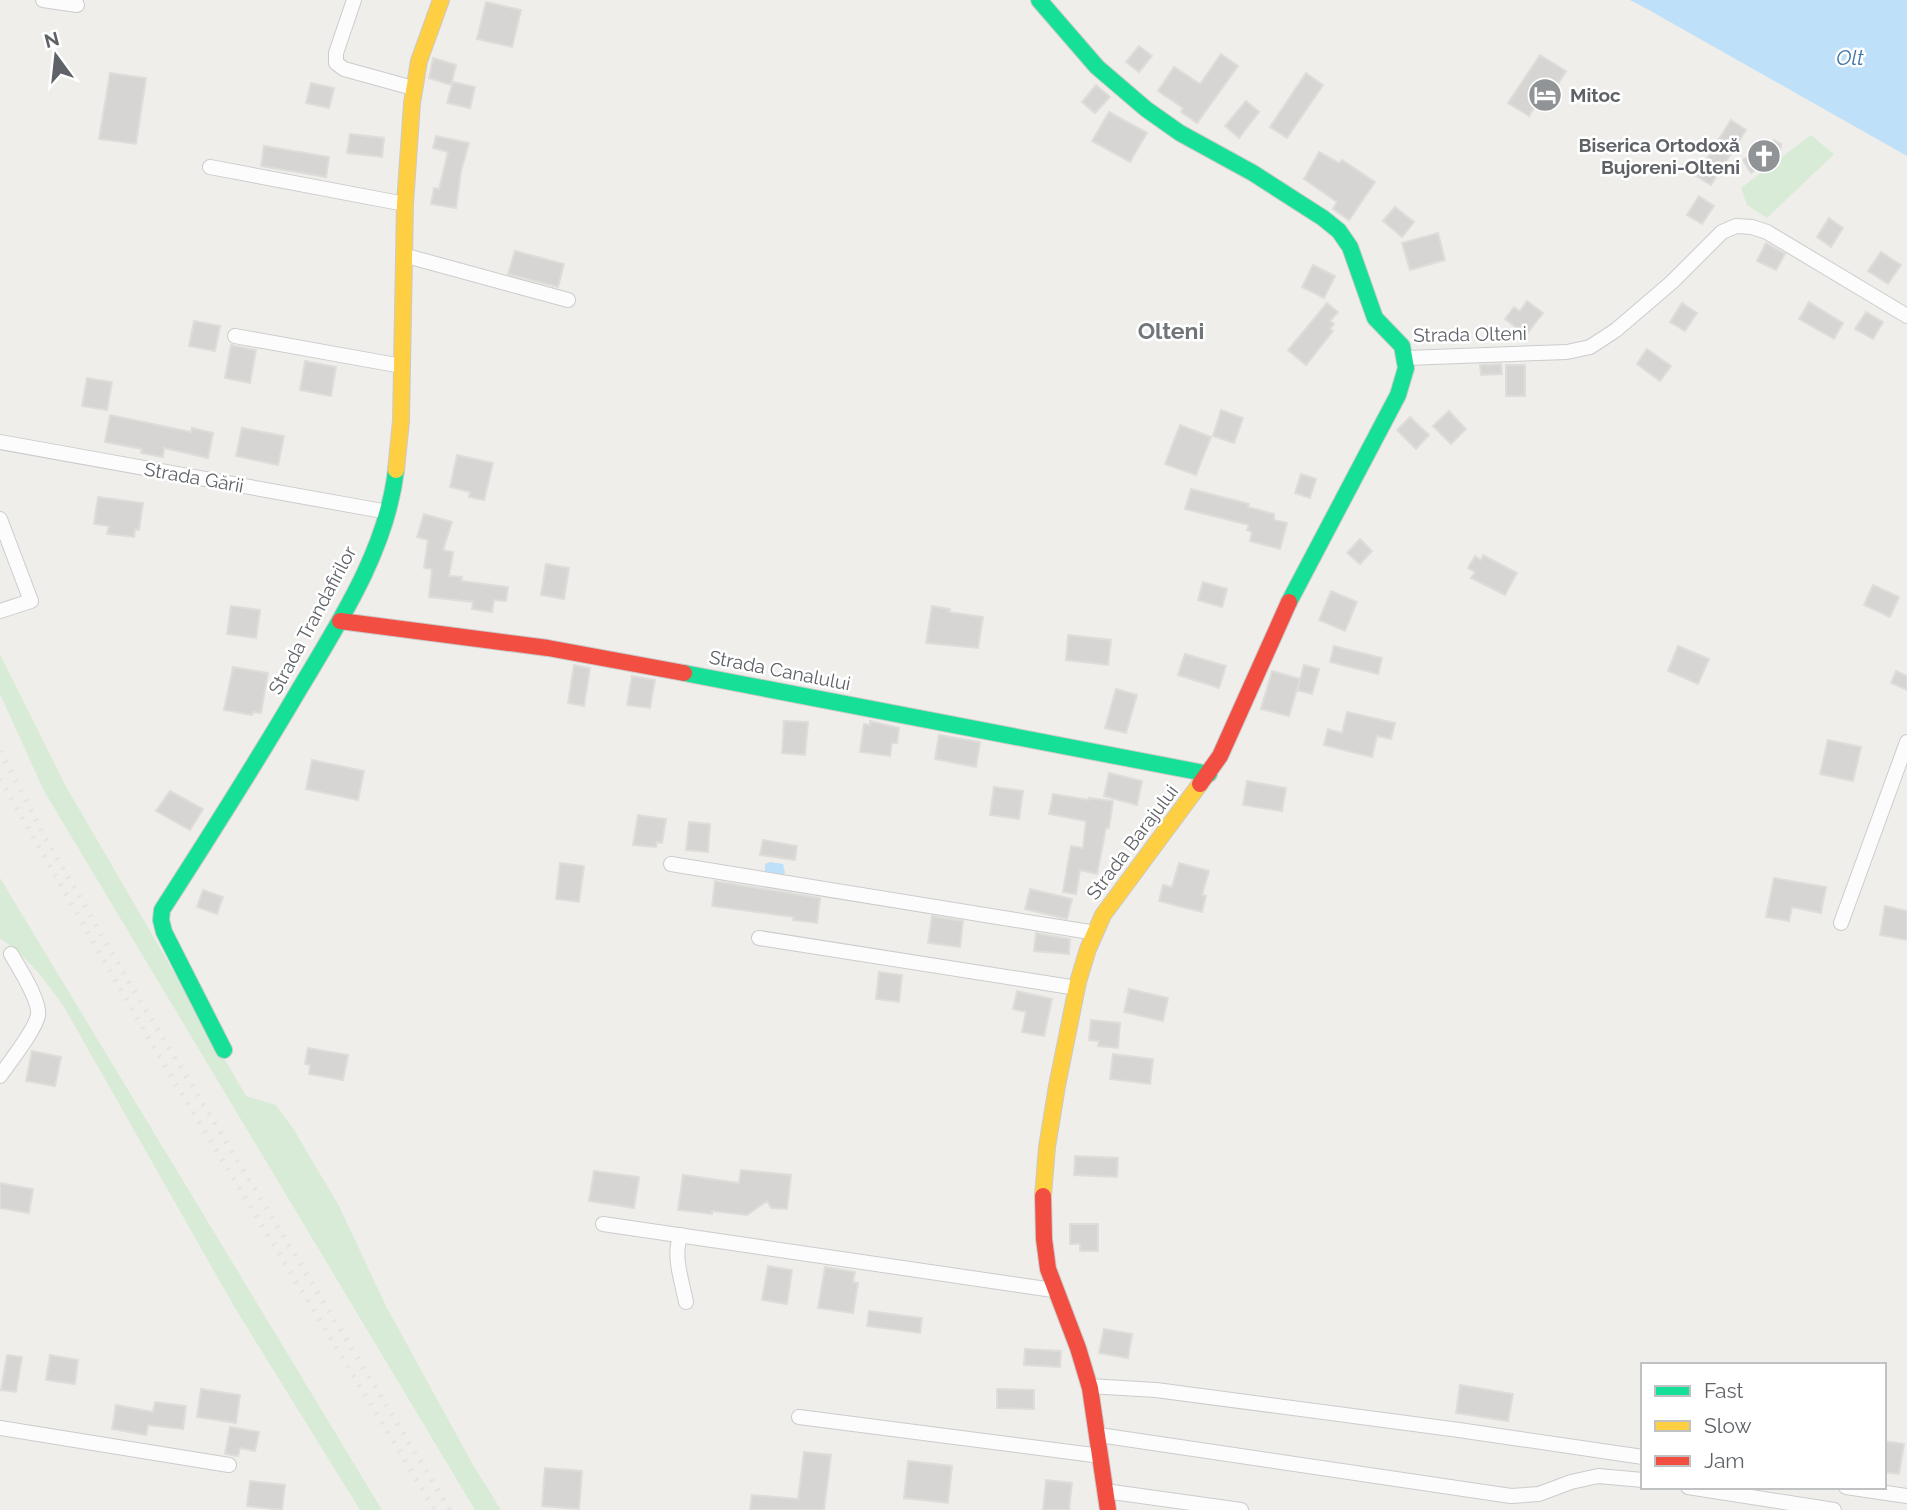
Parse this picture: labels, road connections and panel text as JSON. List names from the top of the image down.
{
  "streets": {
    "street": [
      "Strada Olteni",
      "Strada Gării",
      "Strada Trandafirilor",
      "Strada Canalului",
      "Strada Barajului"
    ]
  },
  "crossings": [
    ["Strada Olteni", "Strada Barajului"],
    ["Strada Gării", "Strada Trandafirilor"],
    ["Strada Trandafirilor", "Strada Canalului"],
    ["Strada Canalului", "Strada Barajului"]
  ],
  "districts": ["Olteni"],
  "water": ["Olt"],
  "places": {
    "hotel": ["Mitoc"],
    "church": ["Biserica Ortodoxă Bujoreni-Olteni"]
  },
  "legend": ["Fast", "Slow", "Jam"],
  "north": "top"
}
